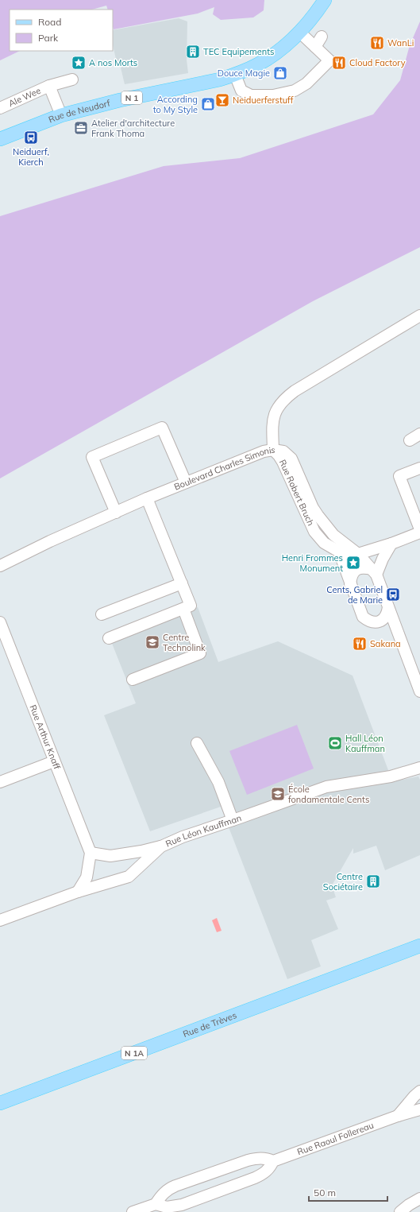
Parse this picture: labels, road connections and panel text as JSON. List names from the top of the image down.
{
  "streets": {
    "main road": [
      "N 1",
      "Rue de Neudorf",
      "Rue de Trèves",
      "N 1A"
    ],
    "street": [
      "Ale Wee",
      "Boulevard Charles Simonis",
      "Rue Robert Bruch",
      "Rue Arthur Knaff",
      "Rue Léon Kauffman",
      "Rue Raoul Follereau"
    ]
  },
  "crossings": [
    ["Ale Wee", "Rue de Neudorf"],
    ["Boulevard Charles Simonis", "Rue Robert Bruch"]
  ],
  "places": {
    "restaurant": ["WanLi", "Cloud Factory", "Sakana"],
    "building": ["TEC Equipements", "Centre Sociétaire"],
    "place": ["A nos Morts", "Henri Frommes Monument"],
    "shop": ["Douce Magie", "According to My Style"],
    "bar": ["Neiduerferstuff"],
    "office": ["Atelier d'architecture Frank Thoma"],
    "bus stop": ["Neiduerf, Kierch", "Cents, Gabriel de Marie"],
    "school or university": ["Centre Technolink", "École fondamentale Cents"],
    "sports": ["Hall Léon Kauffman"]
  },
  "legend": ["Road", "Park"],
  "scale_bar": "50 m"
}
